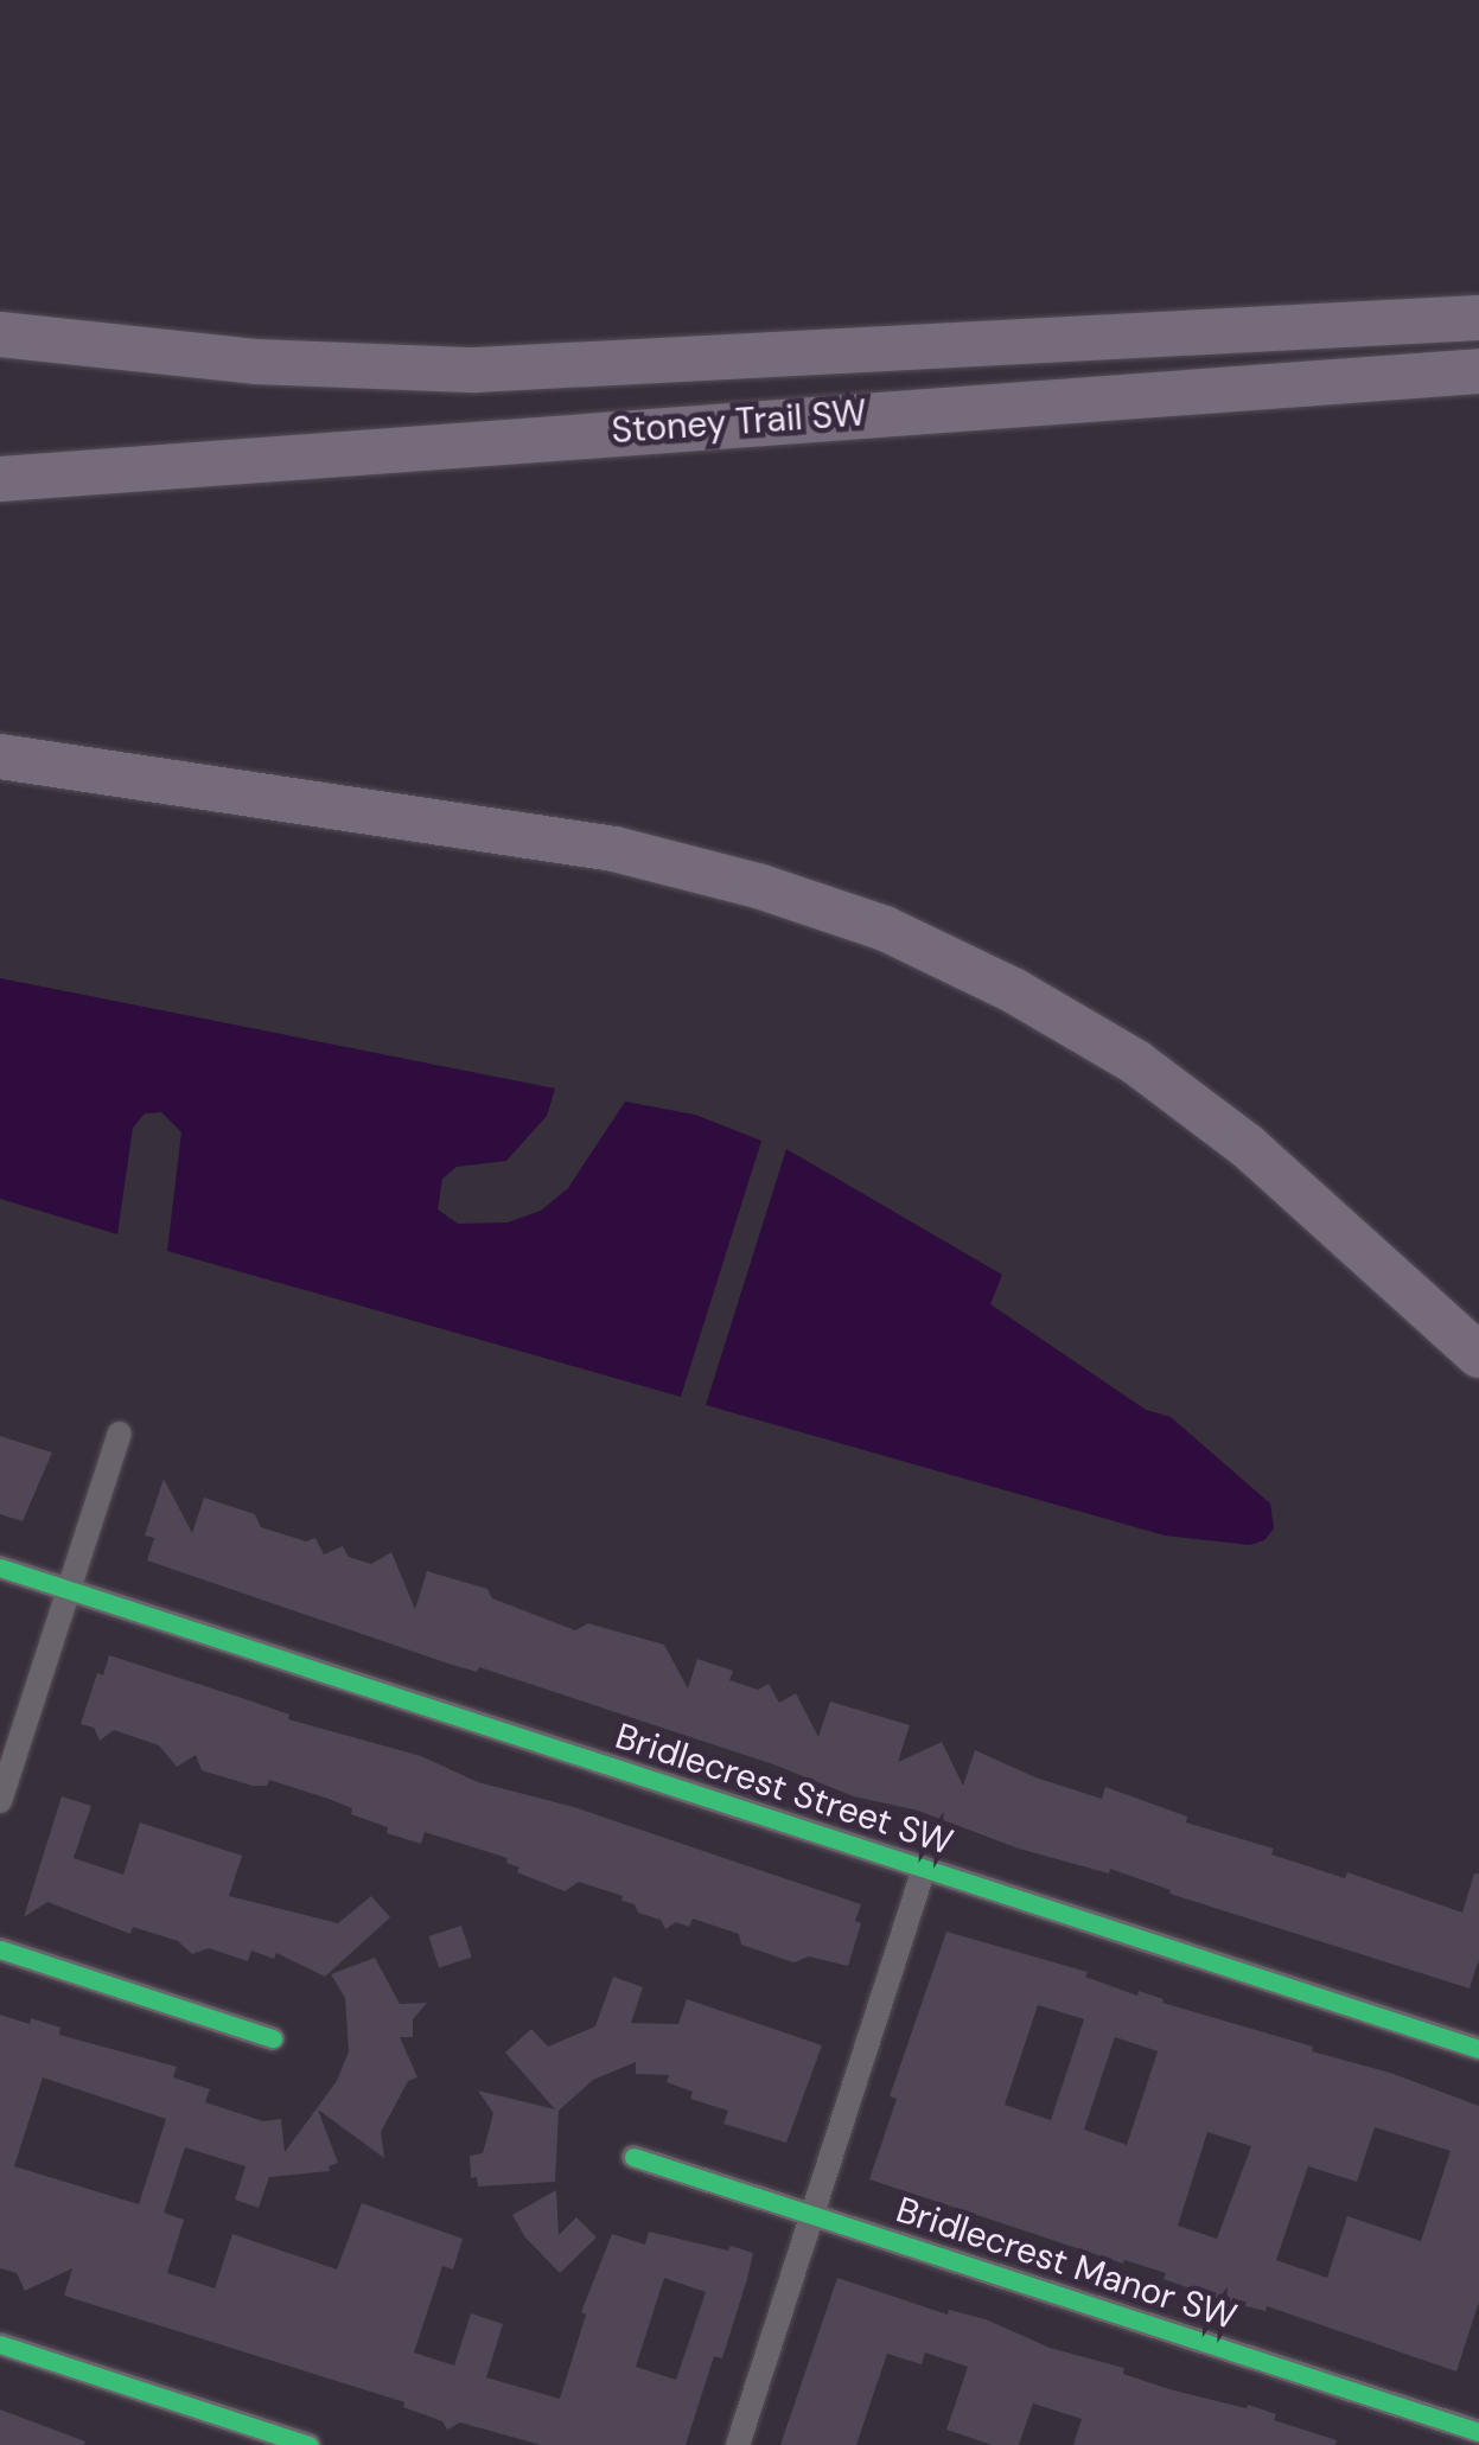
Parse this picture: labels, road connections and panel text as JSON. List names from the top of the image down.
{
  "streets": {
    "highway": ["Stoney Trail SW"],
    "street": ["Bridlecrest Street SW", "Bridlecrest Manor SW"]
  }
}
